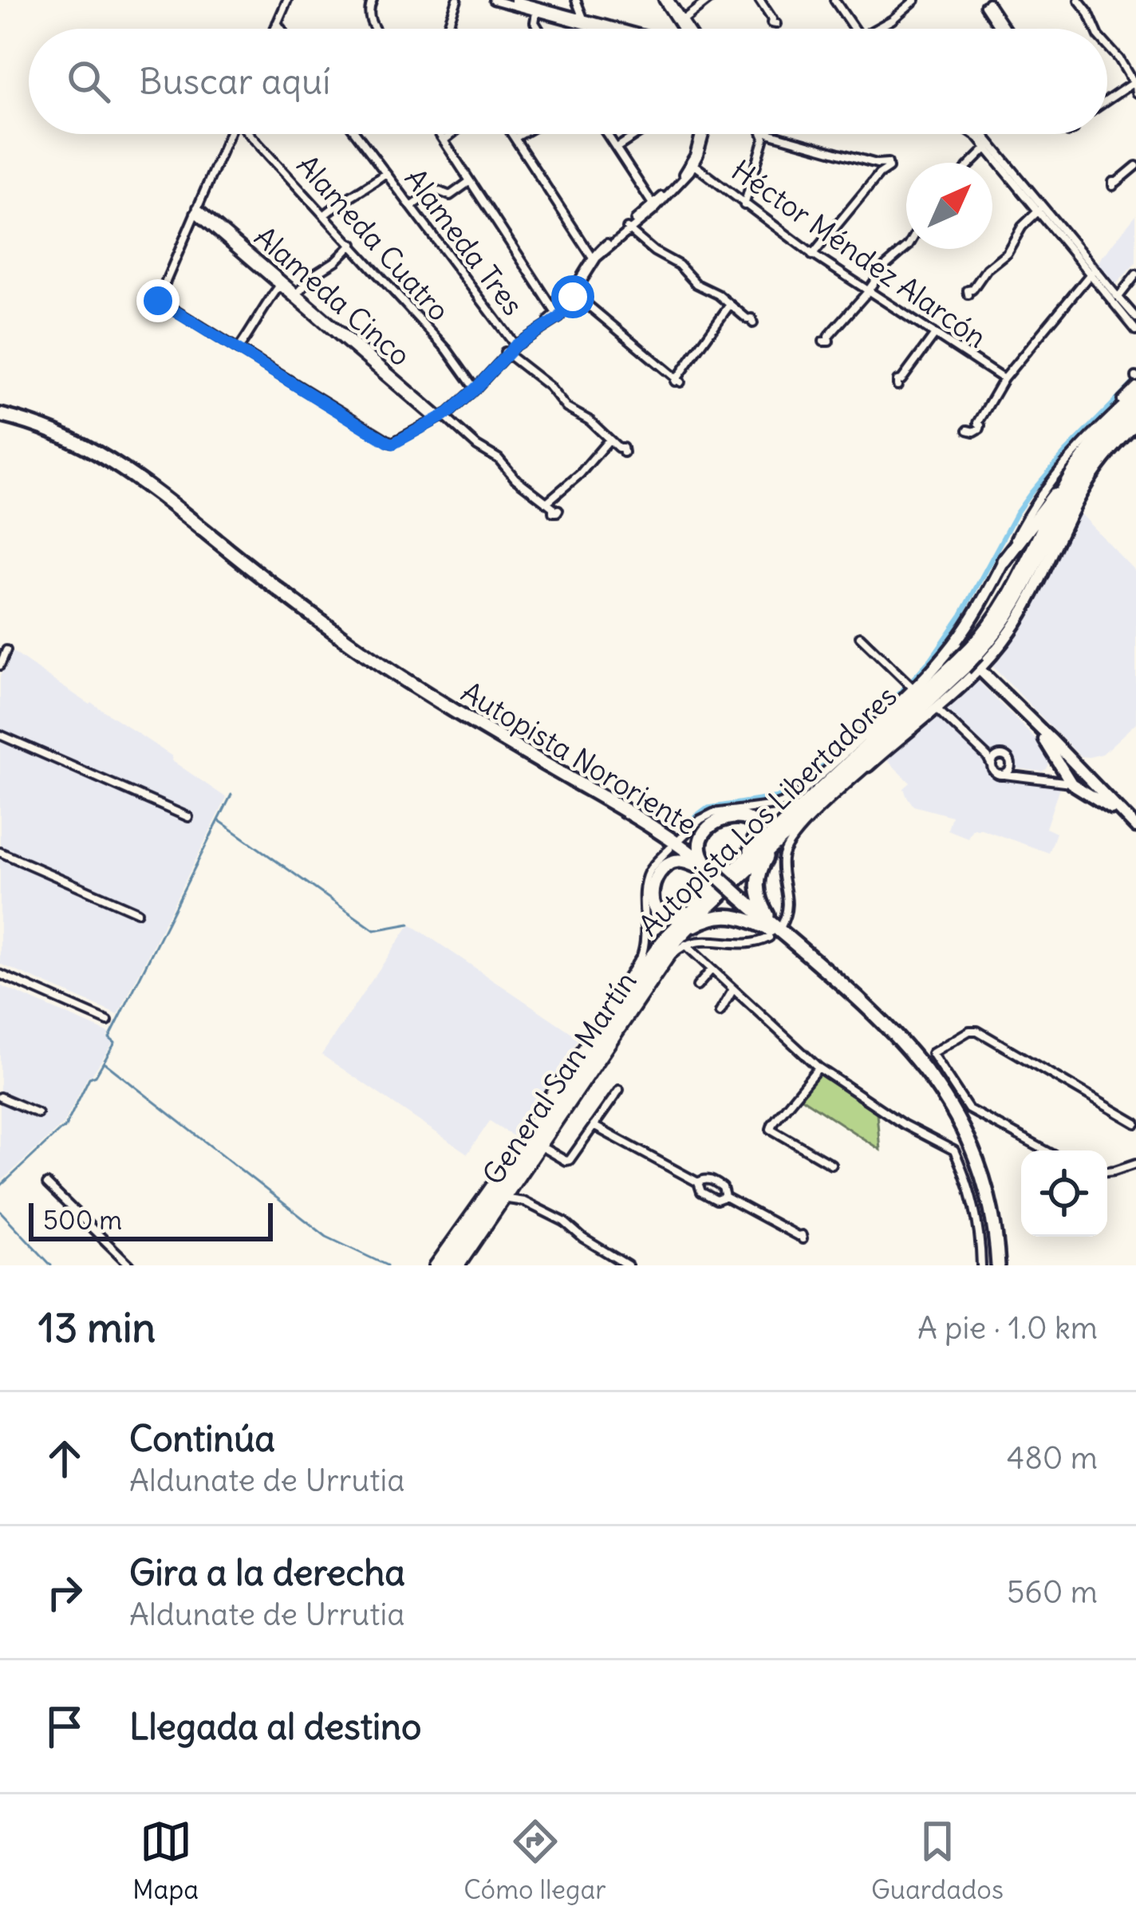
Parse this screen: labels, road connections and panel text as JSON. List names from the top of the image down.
{
  "streets": {
    "highway": ["Autopista Nororiente", "Autopista Los Libertadores"],
    "street": [
      "Alameda Cuatro",
      "Alameda Tres",
      "Héctor Méndez Alarcón",
      "Alameda Cinco",
      "General San Martín"
    ]
  },
  "crossings": [
    ["Autopista Los Libertadores", "General San Martín"]
  ],
  "scale_bar": "500 m",
  "north": "top right",
  "page": {
    "search": "Buscar aquí",
    "scale": "500 m",
    "heading": ["13 min", "A pie · 1.0 km"],
    "list": [
      ["Continúa", "Aldunate de Urrutia", "480 m"],
      ["Gira a la derecha", "Aldunate de Urrutia", "560 m"],
      "Llegada al destino"
    ],
    "nav": ["Mapa", "Cómo llegar", "Guardados"]
  }
}
